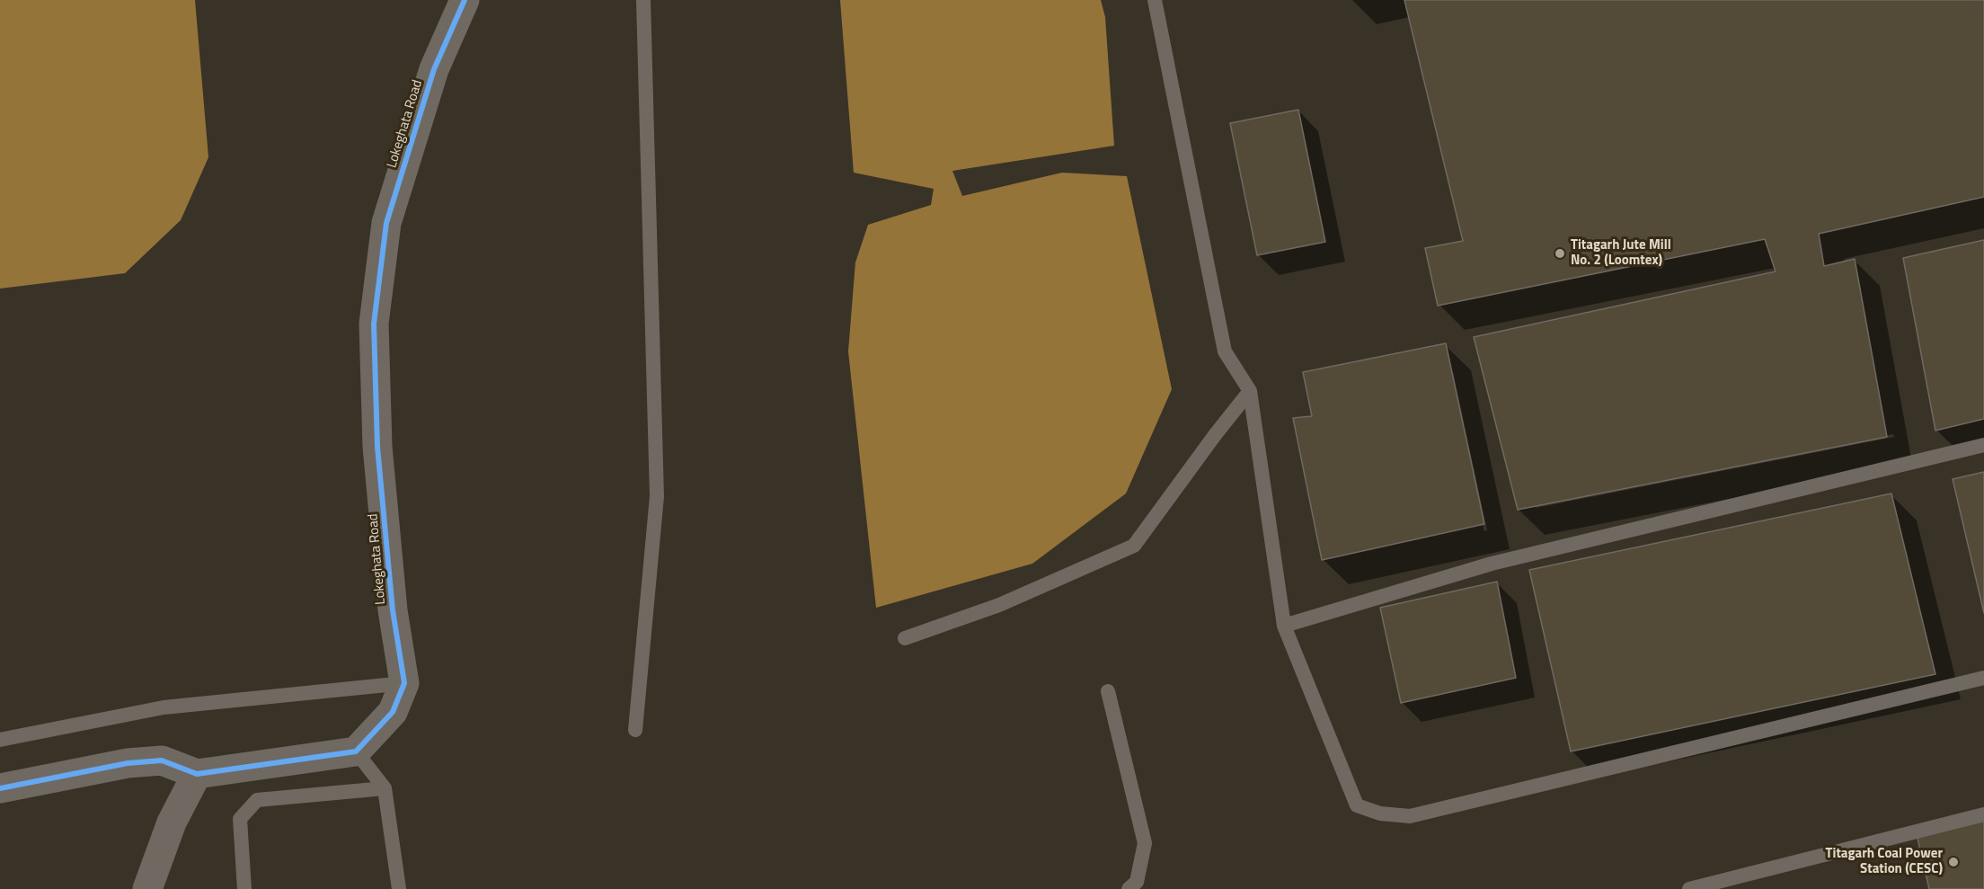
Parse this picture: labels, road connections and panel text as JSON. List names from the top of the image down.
{
  "streets": {
    "street": ["Lokeghata Road"]
  },
  "places": ["Titagarh Jute Mill No. 2 (Loomtex)", "Titagarh Coal Power Station (CESC)"]
}
